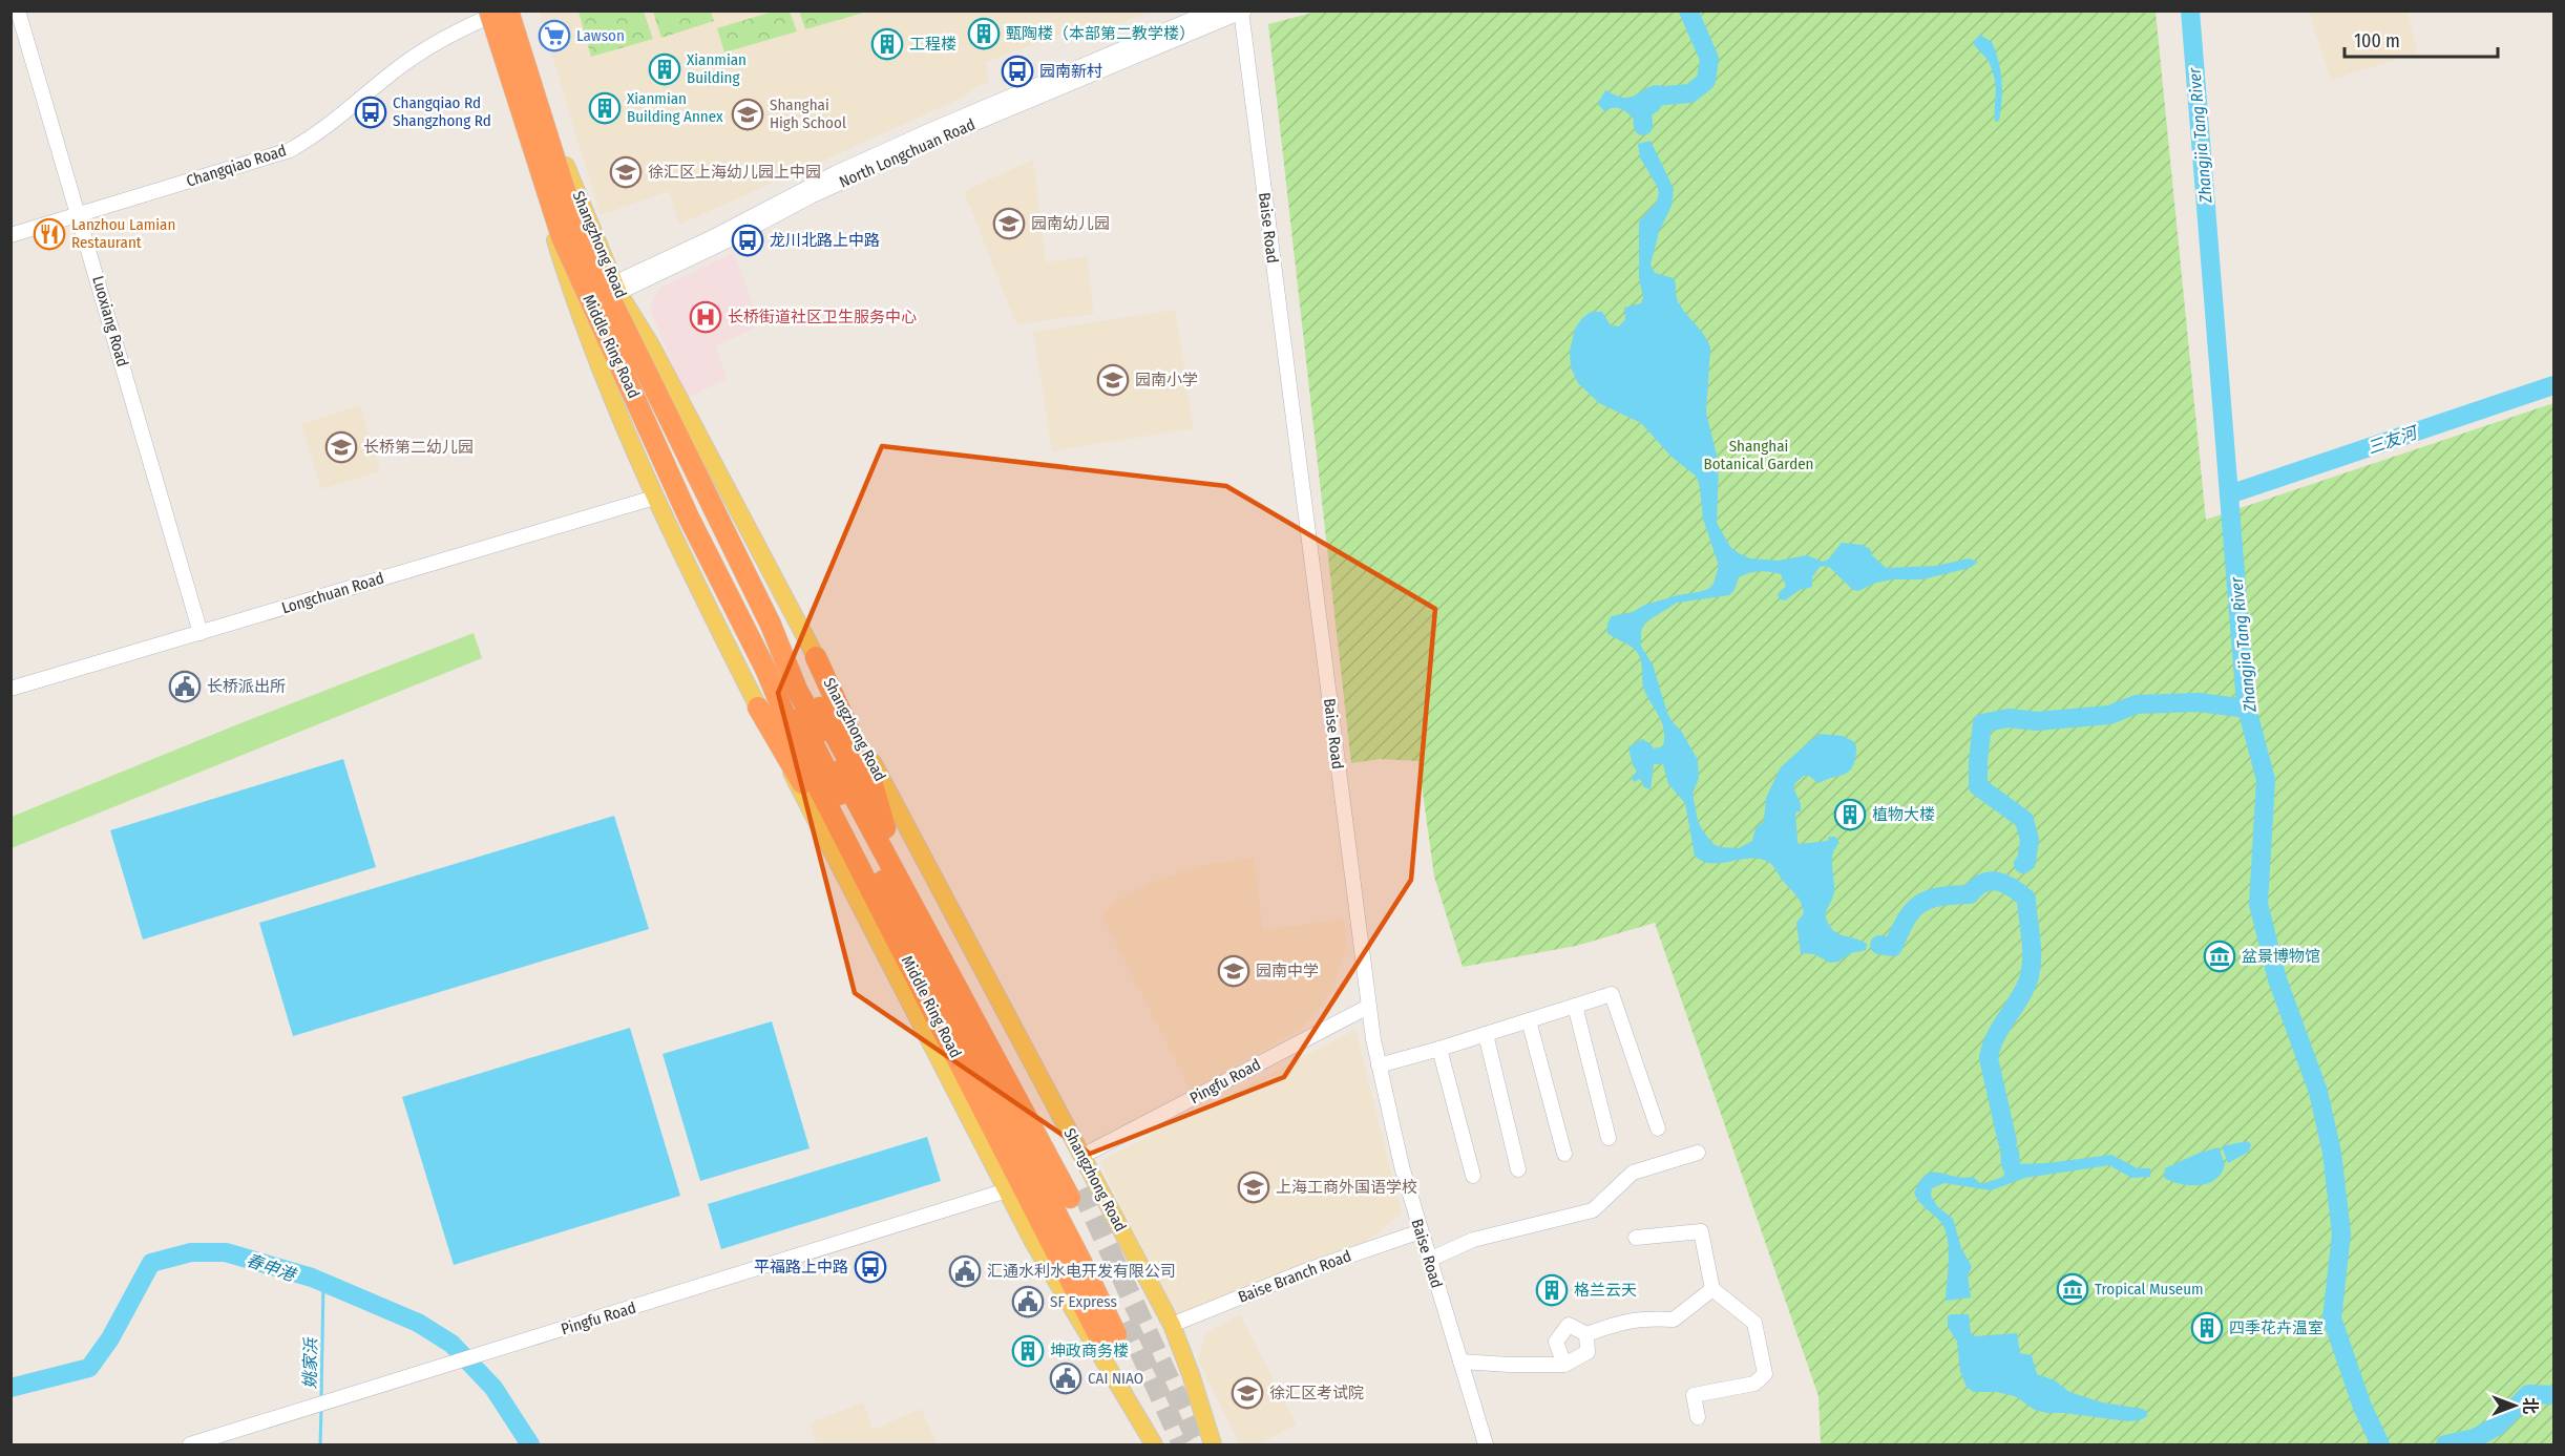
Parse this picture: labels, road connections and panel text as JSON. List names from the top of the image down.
{
  "streets": {
    "highway": ["Middle Ring Road"],
    "main road": ["Shangzhong Road"],
    "street": [
      "North Longchuan Road",
      "Changqiao Road",
      "Baise Road",
      "Luoxiang Road",
      "Longchuan Road",
      "Pingfu Road",
      "Baise Branch Road"
    ]
  },
  "crossings": [
    ["North Longchuan Road", "Baise Road"],
    ["North Longchuan Road", "Shangzhong Road"],
    ["Changqiao Road", "Shangzhong Road"],
    ["Changqiao Road", "Luoxiang Road"],
    ["Changqiao Road", "Middle Ring Road"],
    ["Baise Road", "Pingfu Road"],
    ["Baise Road", "Baise Branch Road"],
    ["Shangzhong Road", "Middle Ring Road"],
    ["Shangzhong Road", "Pingfu Road"],
    ["Shangzhong Road", "Baise Branch Road"],
    ["Luoxiang Road", "Longchuan Road"]
  ],
  "water": [
    "Zhangjia Tang River",
    "三友河",
    "春申港",
    "姚家浜"
  ],
  "parks": ["Shanghai Botanical Garden"],
  "places": {
    "building": [
      "甄陶楼（本部第二教学楼）",
      "工程楼",
      "Xianmian Building",
      "Xianmian Building Annex",
      "植物大楼",
      "格兰云天",
      "四季花卉温室",
      "坤政商务楼"
    ],
    "supermarket": ["Lawson"],
    "bus stop": [
      "园南新村",
      "Changqiao Rd Shangzhong Rd",
      "龙川北路上中路",
      "平福路上中路"
    ],
    "school or university": [
      "Shanghai High School",
      "徐汇区上海幼儿园上中园",
      "园南幼儿园",
      "园南小学",
      "长桥第二幼儿园",
      "园南中学",
      "上海工商外国语学校",
      "徐汇区考试院"
    ],
    "restaurant": ["Lanzhou Lamian Restaurant"],
    "hospital": ["长桥街道社区卫生服务中心"],
    "public building": [
      "长桥派出所",
      "汇通水利水电开发有限公司",
      "SF Express",
      "CAI NIAO"
    ],
    "museum": ["盆景博物馆", "Tropical Museum"]
  },
  "scale_bar": "100 m",
  "north": "right"
}
